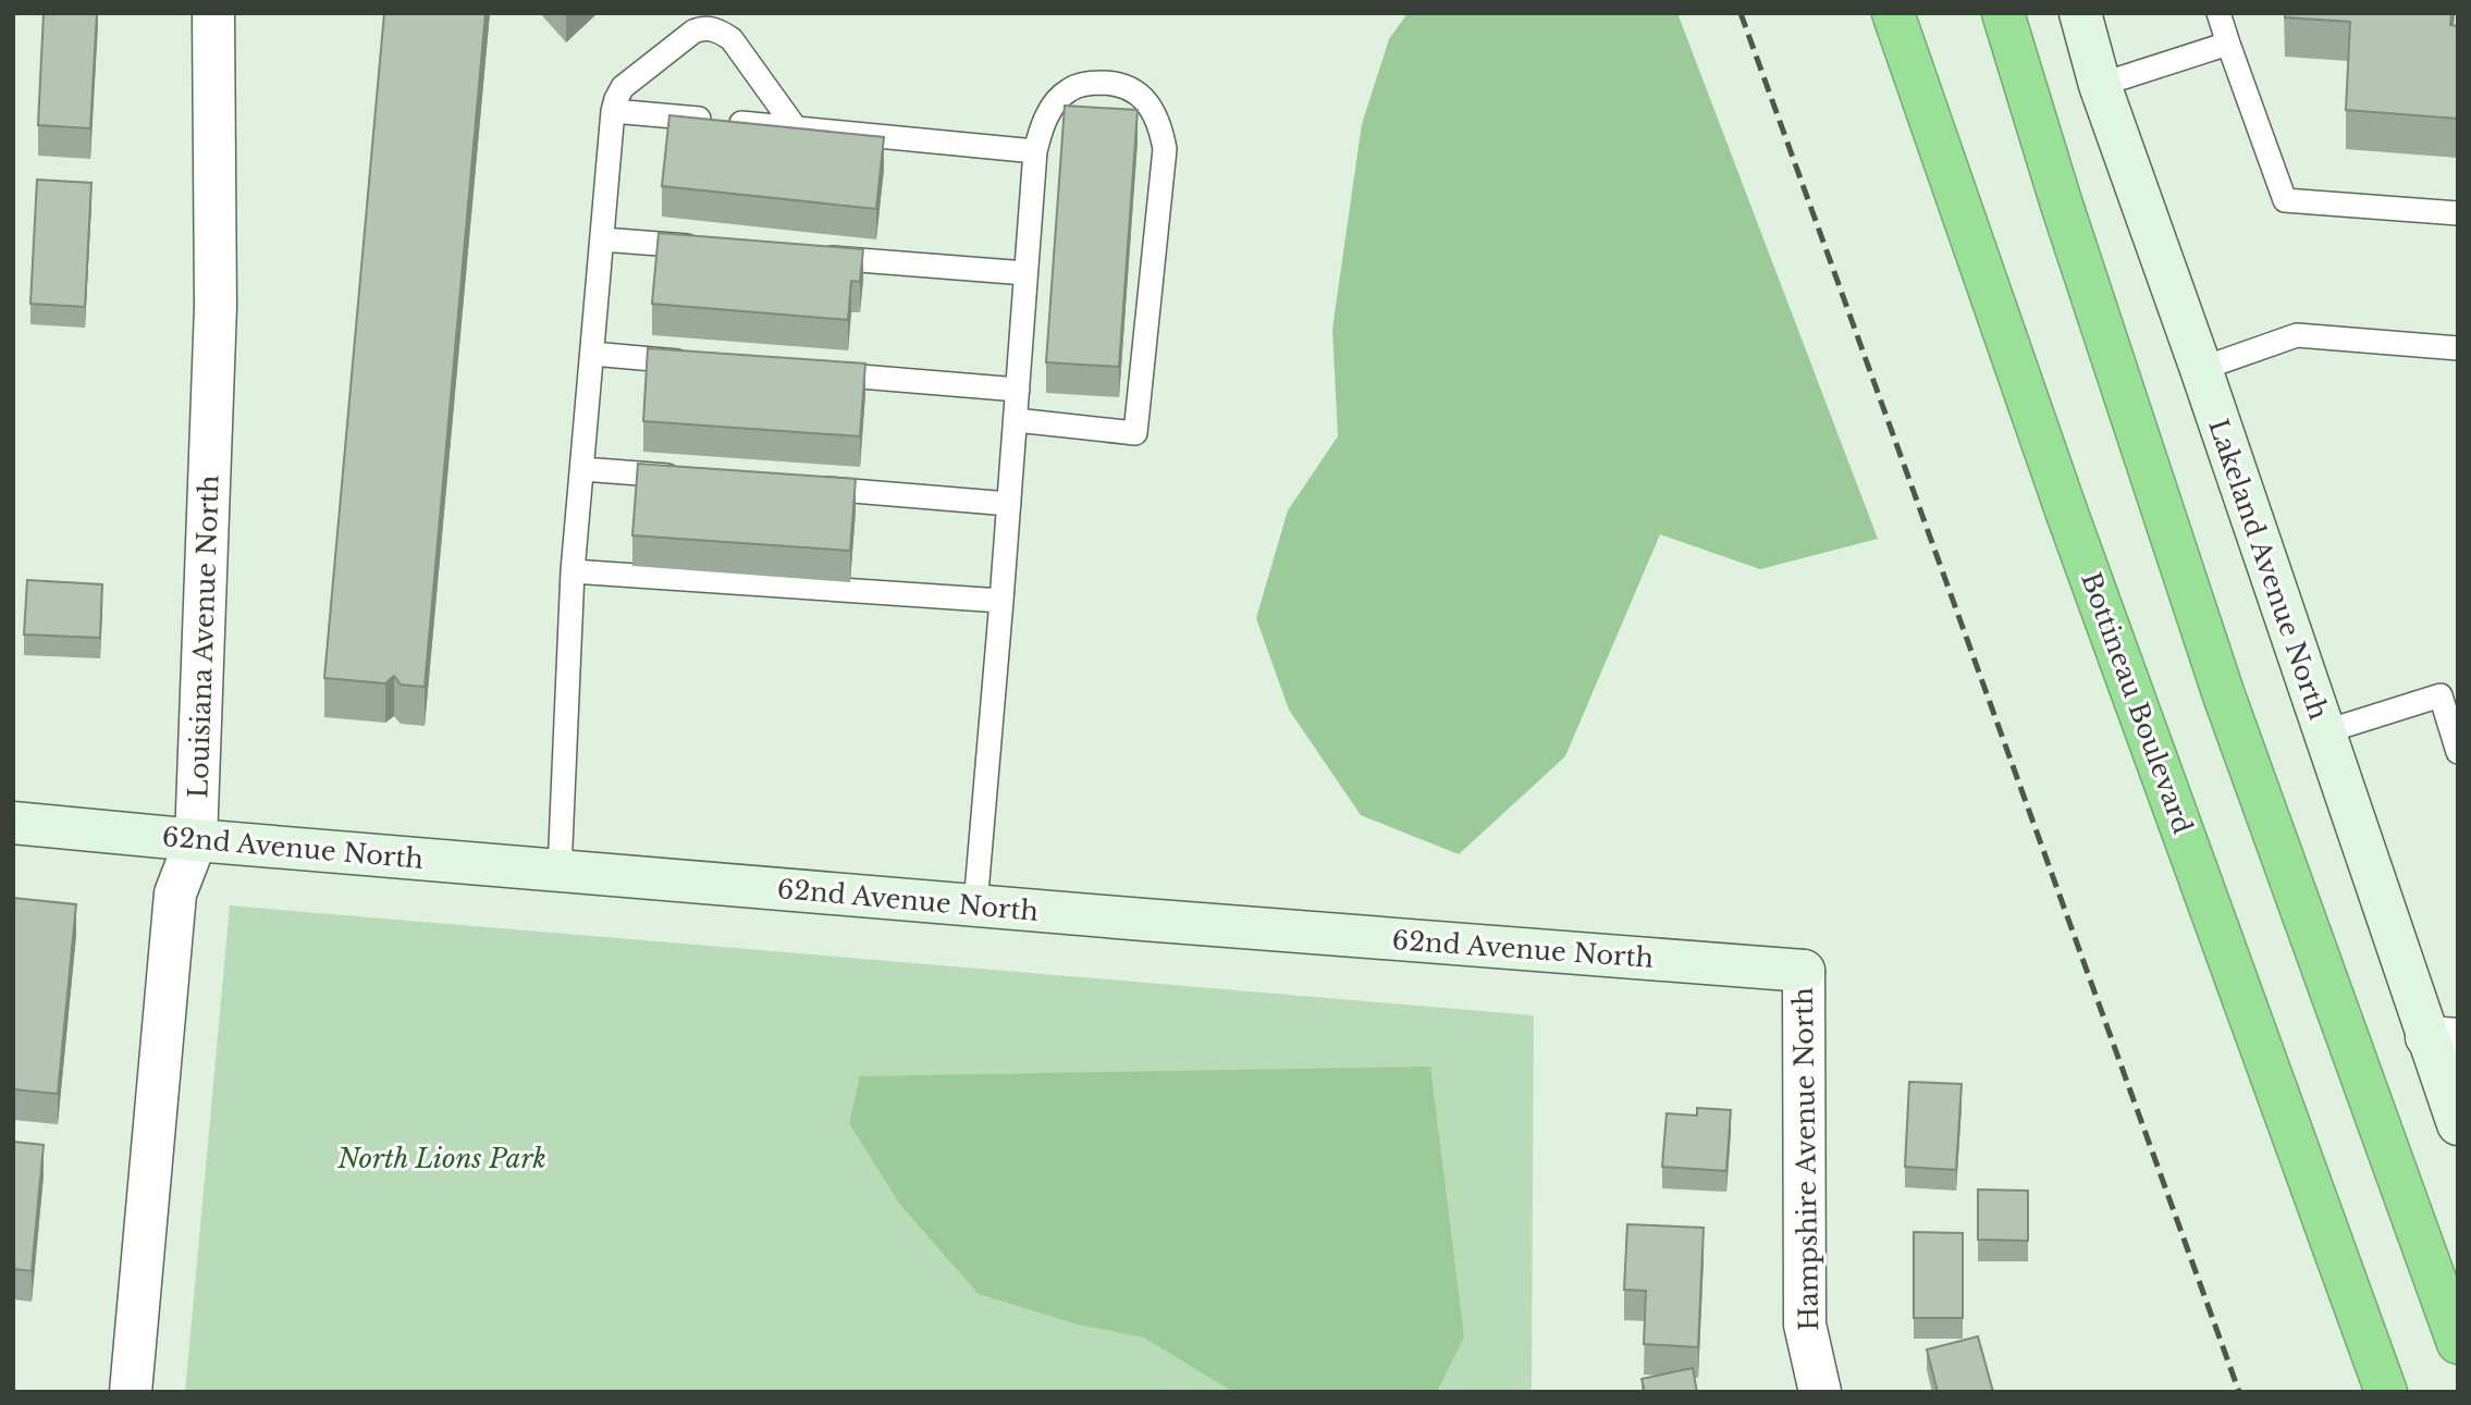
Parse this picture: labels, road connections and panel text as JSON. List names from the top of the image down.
{
  "streets": {
    "highway": ["Bottineau Boulevard"],
    "street": [
      "Lakeland Avenue North",
      "Louisiana Avenue North",
      "62nd Avenue North",
      "Hampshire Avenue North"
    ]
  },
  "crossings": [
    ["Louisiana Avenue North", "62nd Avenue North"],
    ["62nd Avenue North", "Hampshire Avenue North"]
  ],
  "parks": ["North Lions Park"]
}
